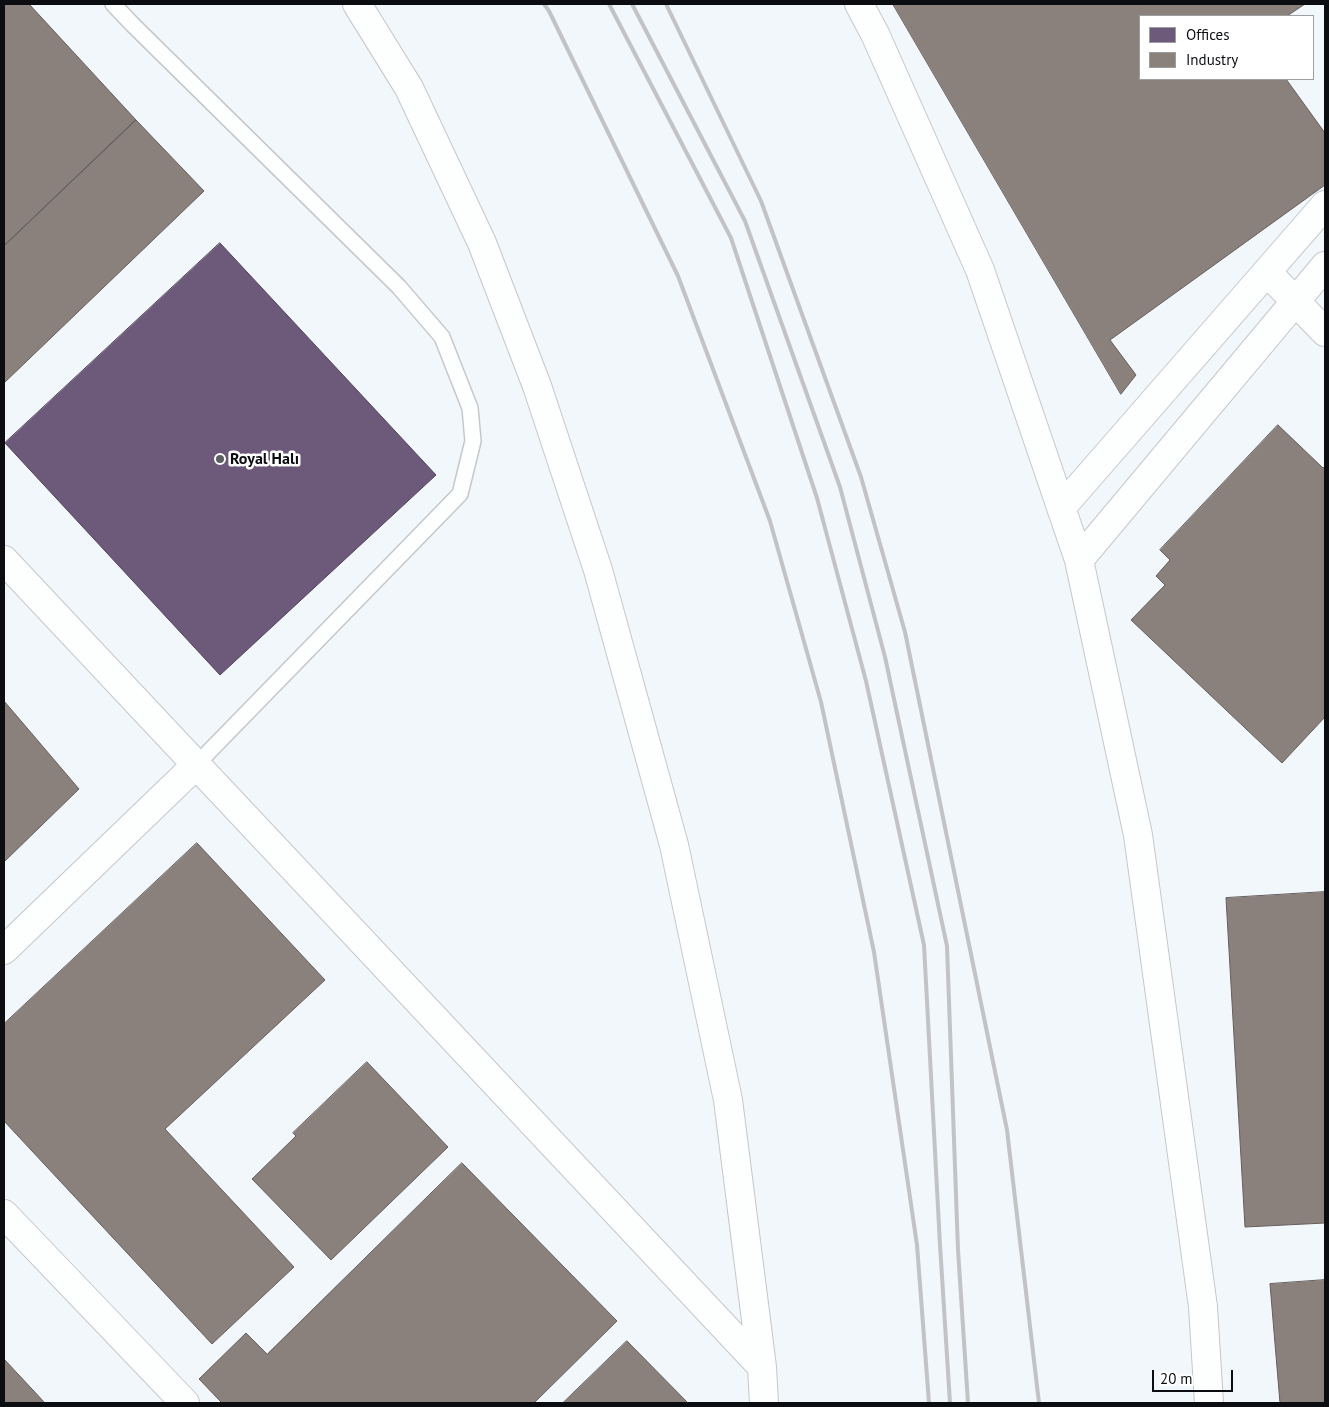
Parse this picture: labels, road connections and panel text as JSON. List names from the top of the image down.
{
  "places": ["Royal Halı"],
  "legend": ["Offices", "Industry"],
  "scale_bar": "20 m"
}
